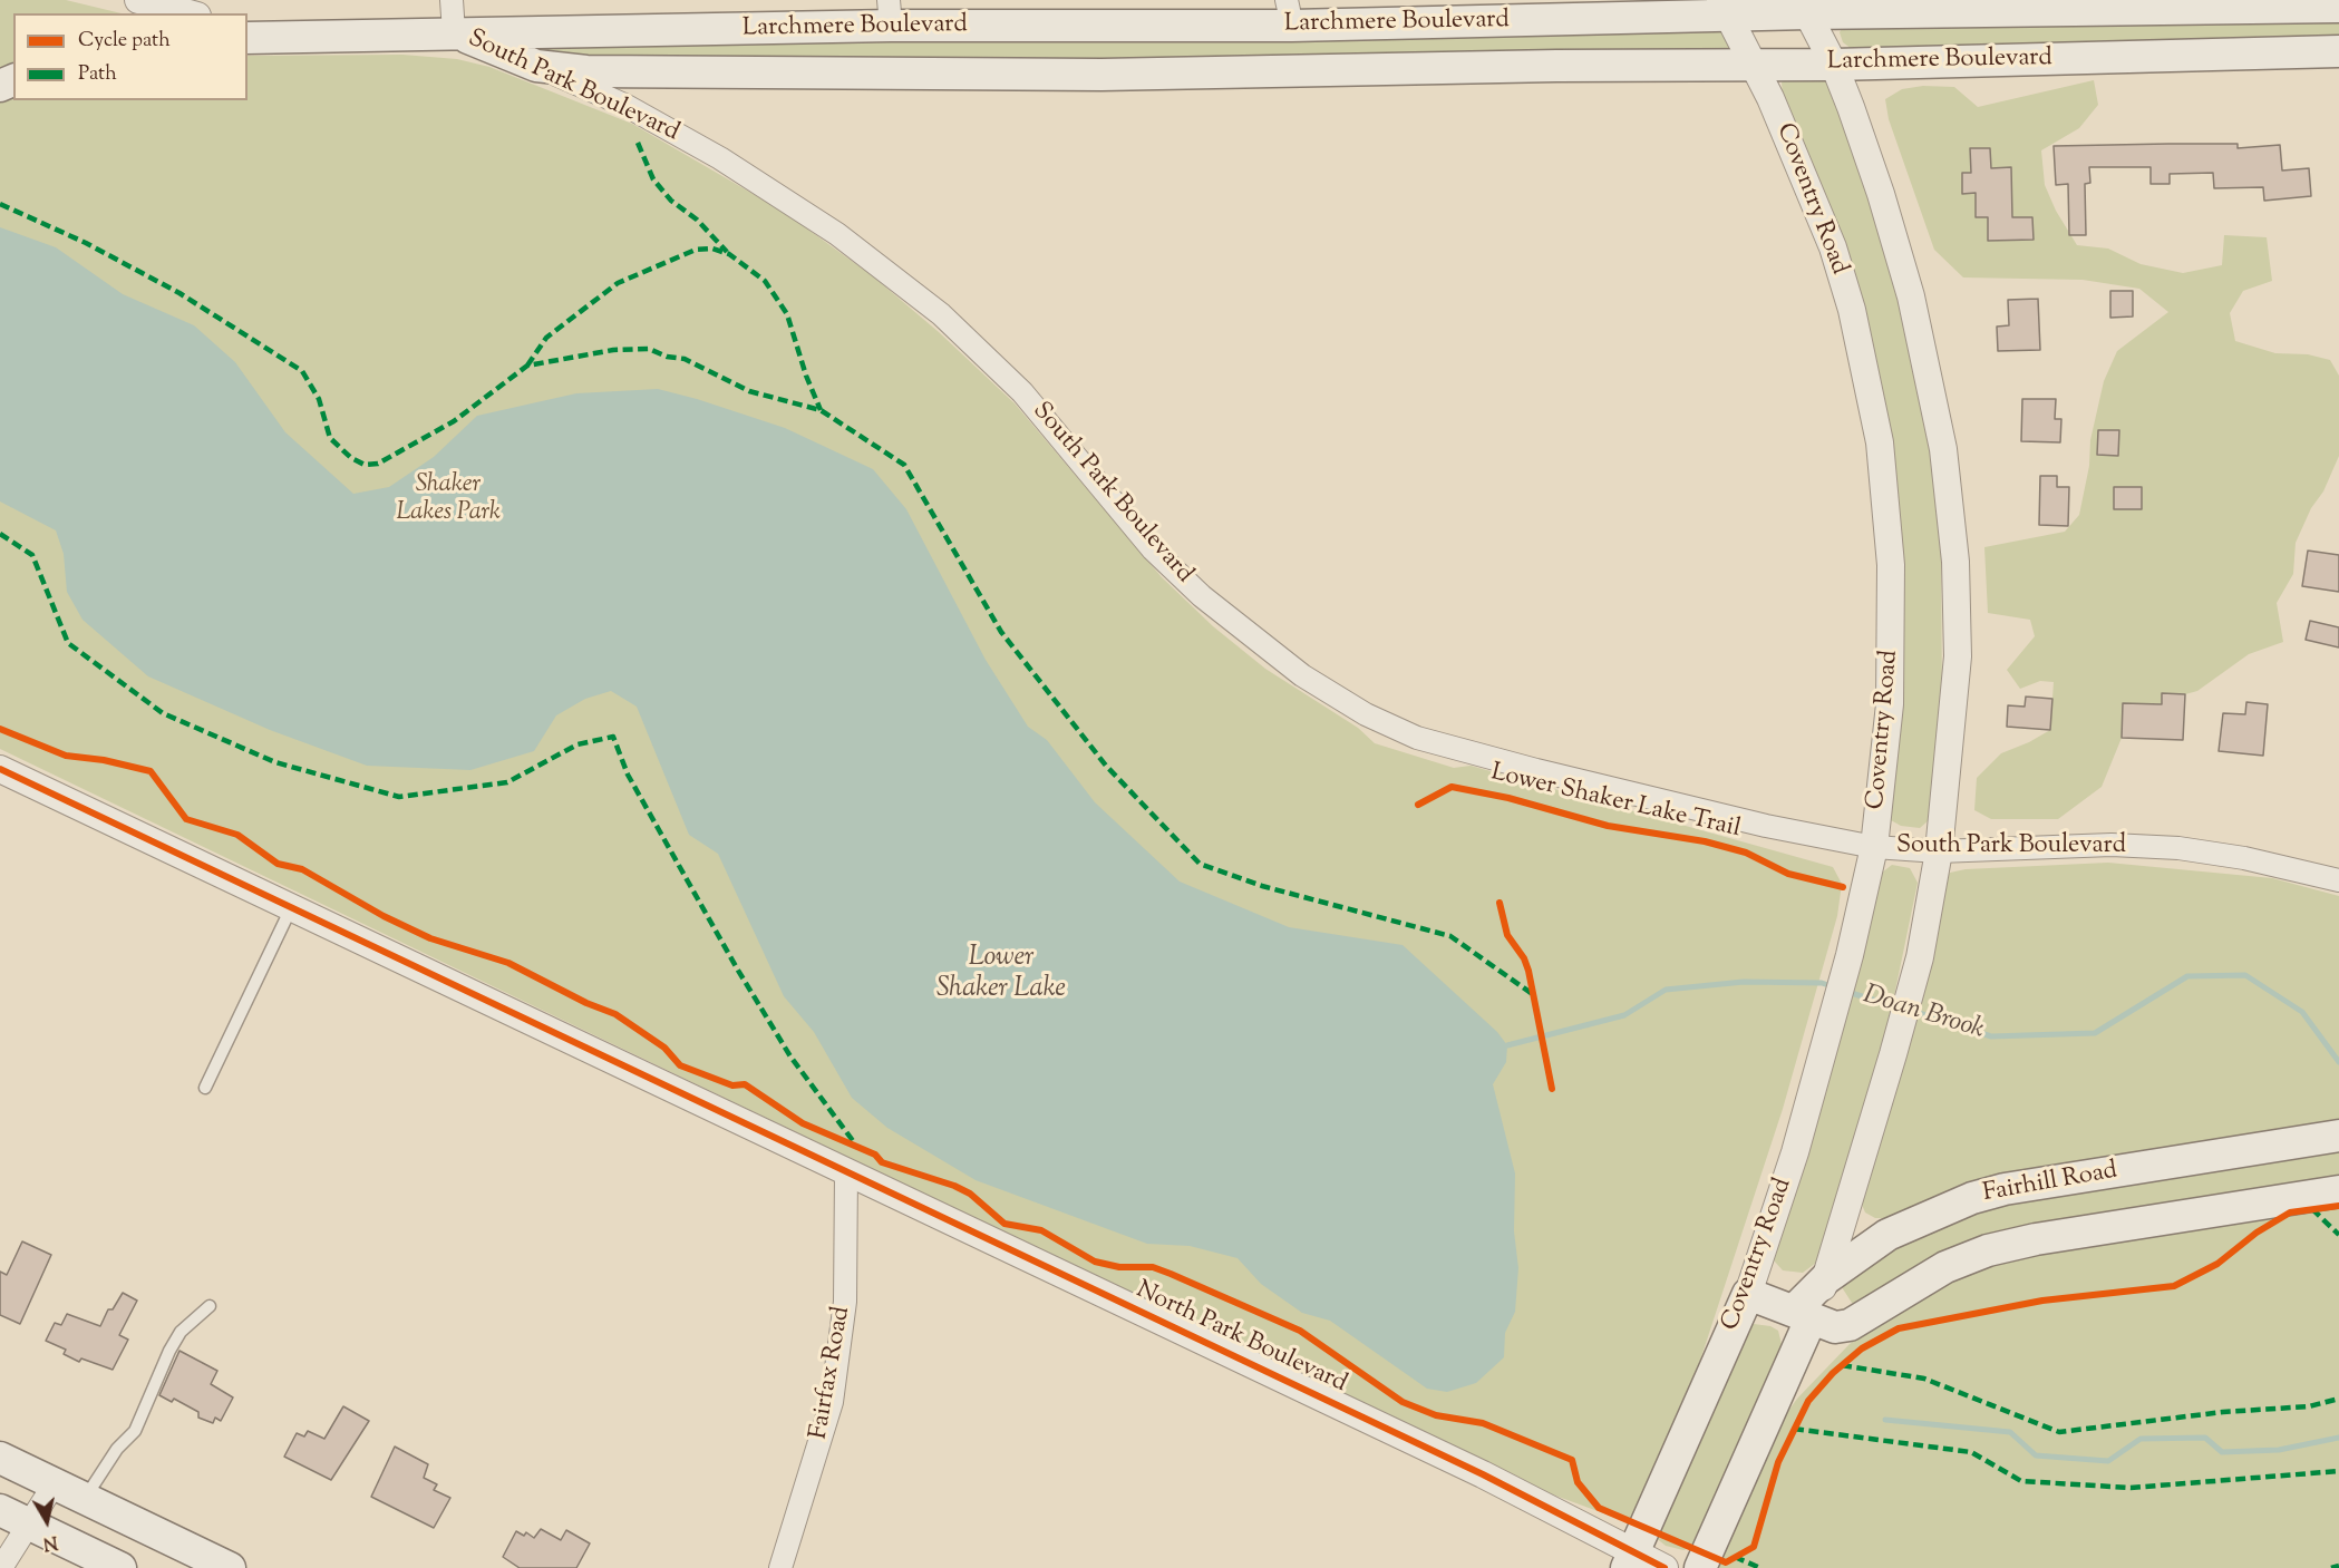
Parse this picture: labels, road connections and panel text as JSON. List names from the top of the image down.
{
  "streets": {
    "main road": [
      "Larchmere Boulevard",
      "South Park Boulevard",
      "Coventry Road",
      "Fairhill Road"
    ],
    "street": ["North Park Boulevard", "Fairfax Road"],
    "cycle path": ["Lower Shaker Lake Trail"]
  },
  "crossings": [
    ["Larchmere Boulevard", "South Park Boulevard"],
    ["Larchmere Boulevard", "Coventry Road"],
    ["South Park Boulevard", "Coventry Road"],
    ["Coventry Road", "North Park Boulevard"],
    ["North Park Boulevard", "Fairfax Road"]
  ],
  "water": ["Lower Shaker Lake", "Doan Brook"],
  "parks": ["Shaker Lakes Park"],
  "legend": ["Cycle path", "Path"],
  "north": "bottom"
}
